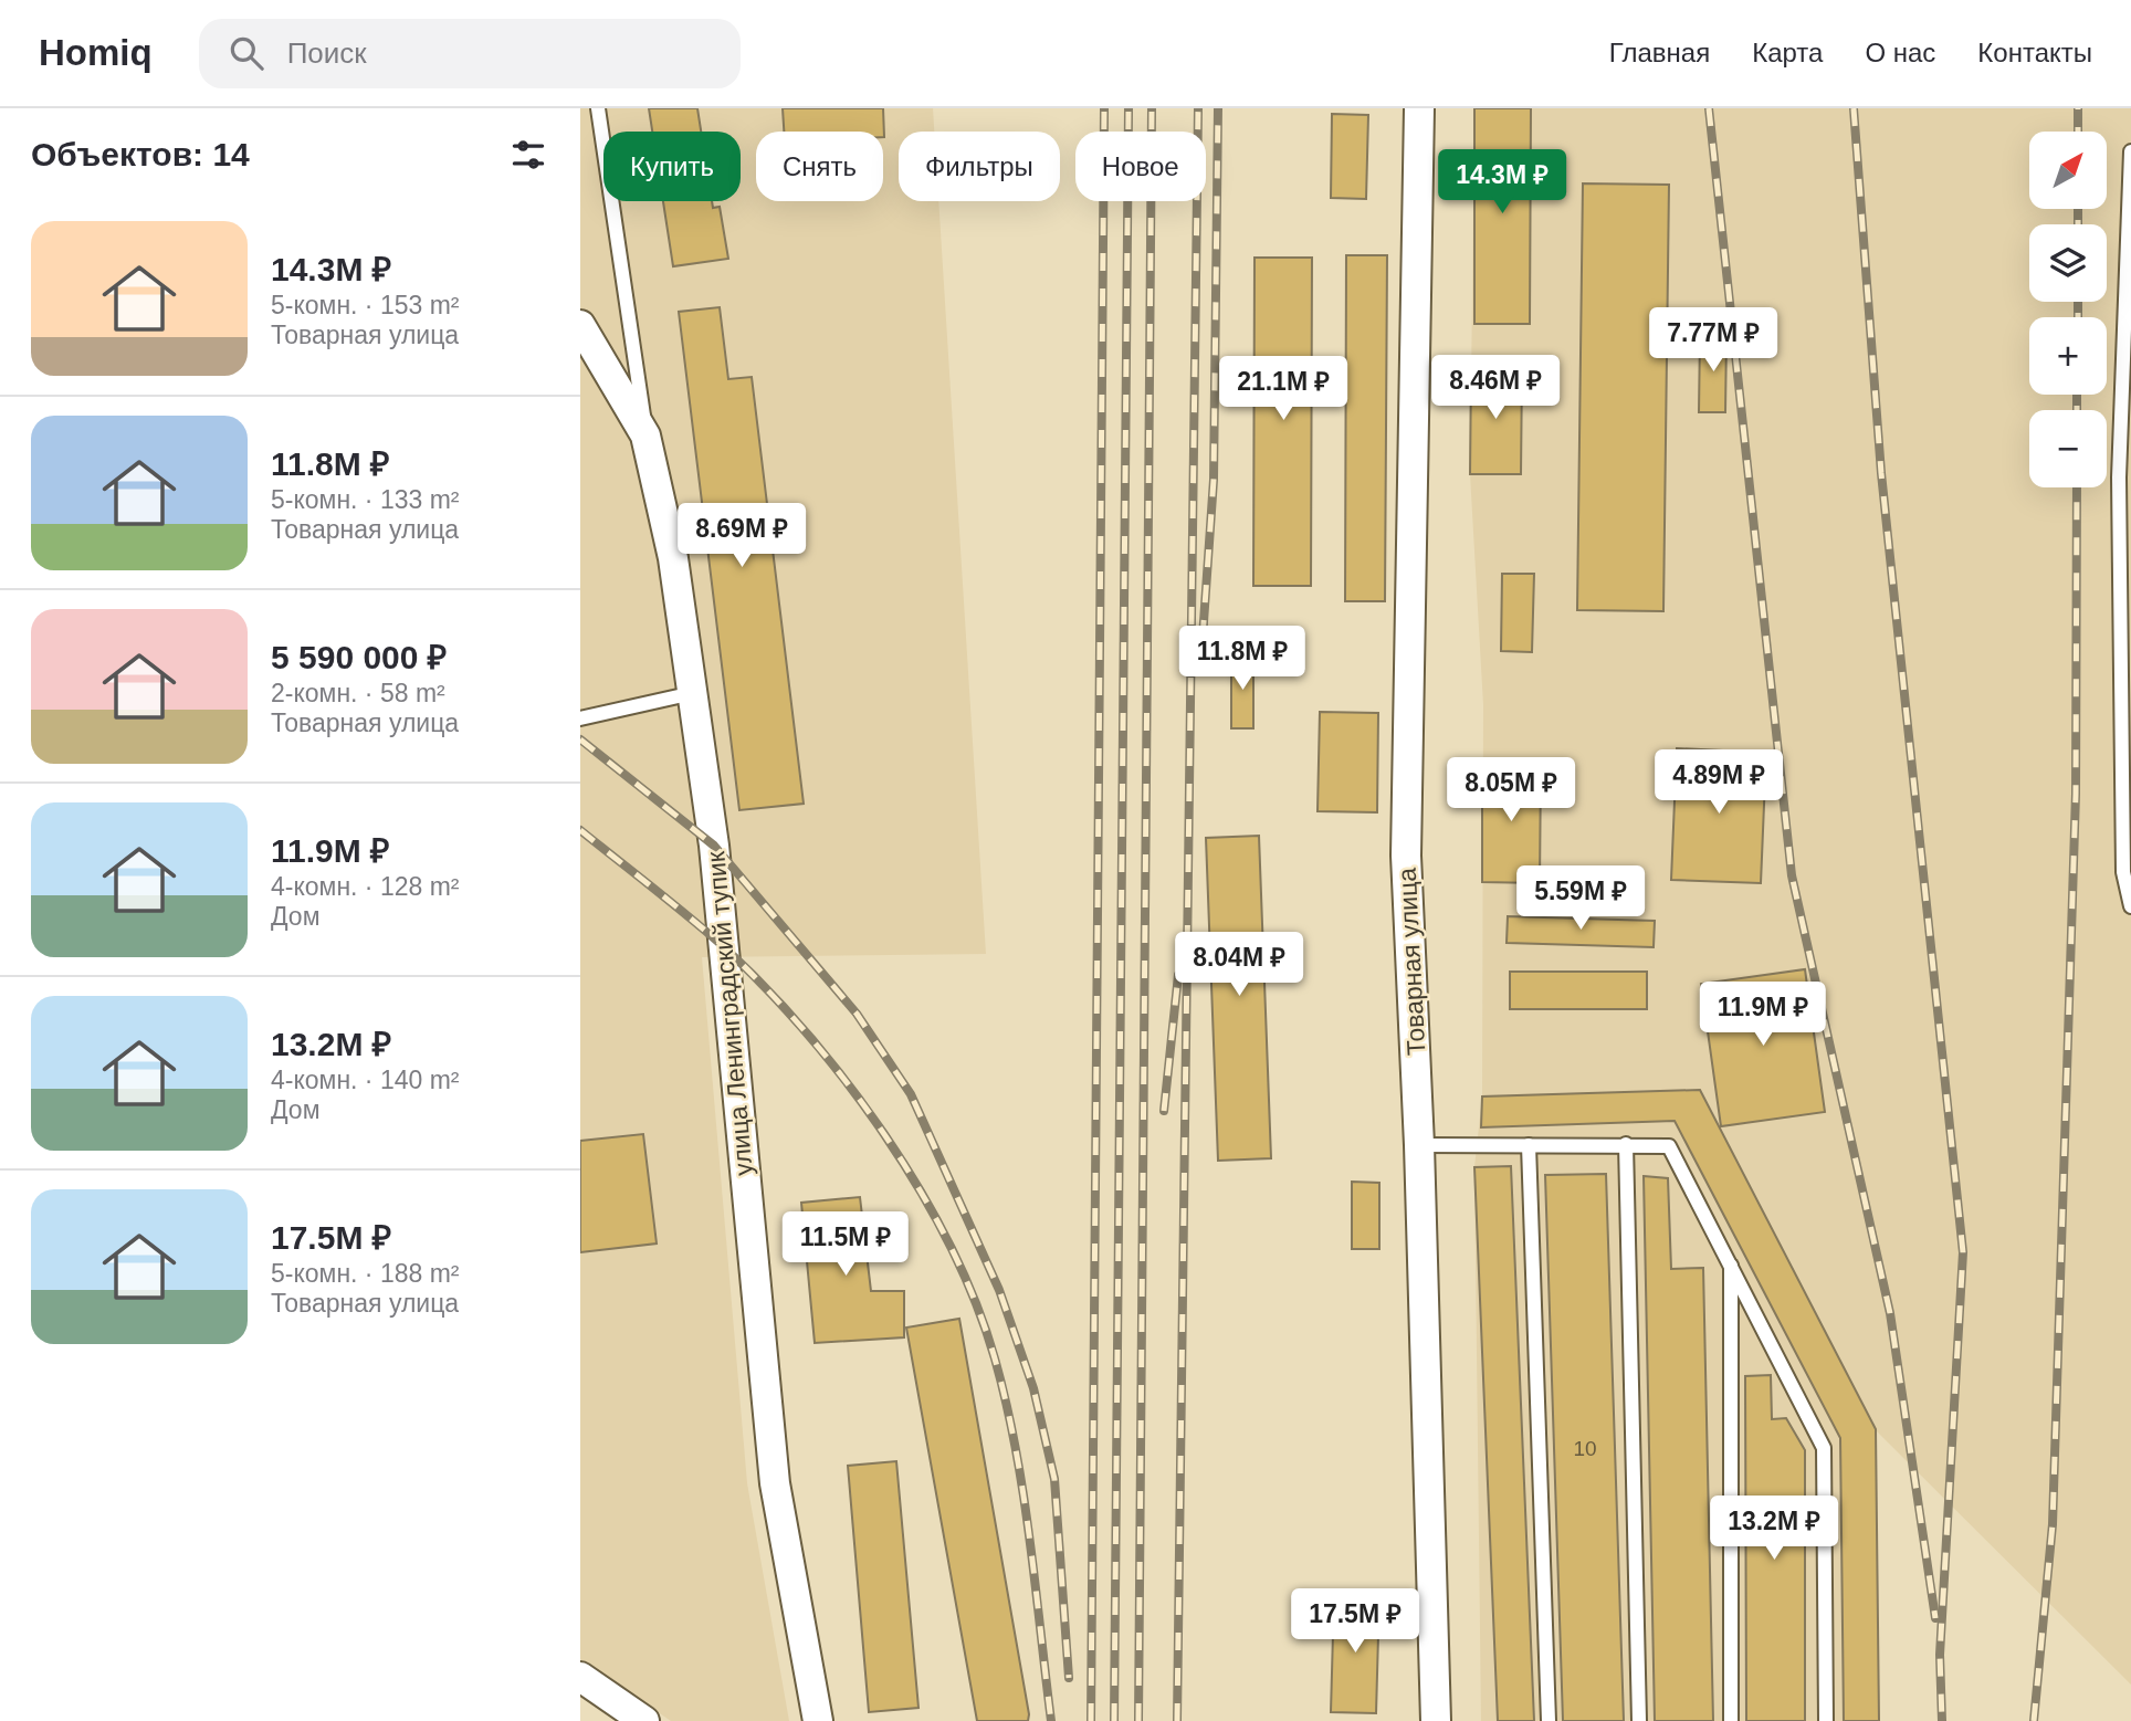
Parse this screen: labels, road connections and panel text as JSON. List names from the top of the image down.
{
  "streets": {
    "street": ["Товарная улица", "улица Ленинградский тупик"]
  },
  "house_numbers": ["10"],
  "north": "top right",
  "page": {
    "header": "Homiq",
    "search": "Поиск",
    "nav": [
      "Главная",
      "Карта",
      "О нас",
      "Контакты"
    ],
    "heading": "Объектов: 14",
    "map_buttons": ["+", "−"],
    "chip": [
      "Купить",
      "Снять",
      "Фильтры",
      "Новое"
    ],
    "price": [
      "14.3M ₽",
      "7.77M ₽",
      "8.46M ₽",
      "21.1M ₽",
      "8.69M ₽",
      "11.8M ₽",
      "4.89M ₽",
      "8.05M ₽",
      "5.59M ₽",
      "8.04M ₽",
      "11.9M ₽",
      "11.5M ₽",
      "13.2M ₽",
      "17.5M ₽"
    ],
    "list": [
      {
        "name": "14.3M ₽",
        "note": "5-комн. · 153 m² · Товарная улица"
      },
      {
        "name": "11.8M ₽",
        "note": "5-комн. · 133 m² · Товарная улица"
      },
      {
        "name": "5 590 000 ₽",
        "note": "2-комн. · 58 m² · Товарная улица"
      },
      {
        "name": "11.9M ₽",
        "note": "4-комн. · 128 m² · Дом"
      },
      {
        "name": "13.2M ₽",
        "note": "4-комн. · 140 m² · Дом"
      },
      {
        "name": "17.5M ₽",
        "note": "5-комн. · 188 m² · Товарная улица"
      }
    ]
  }
}
